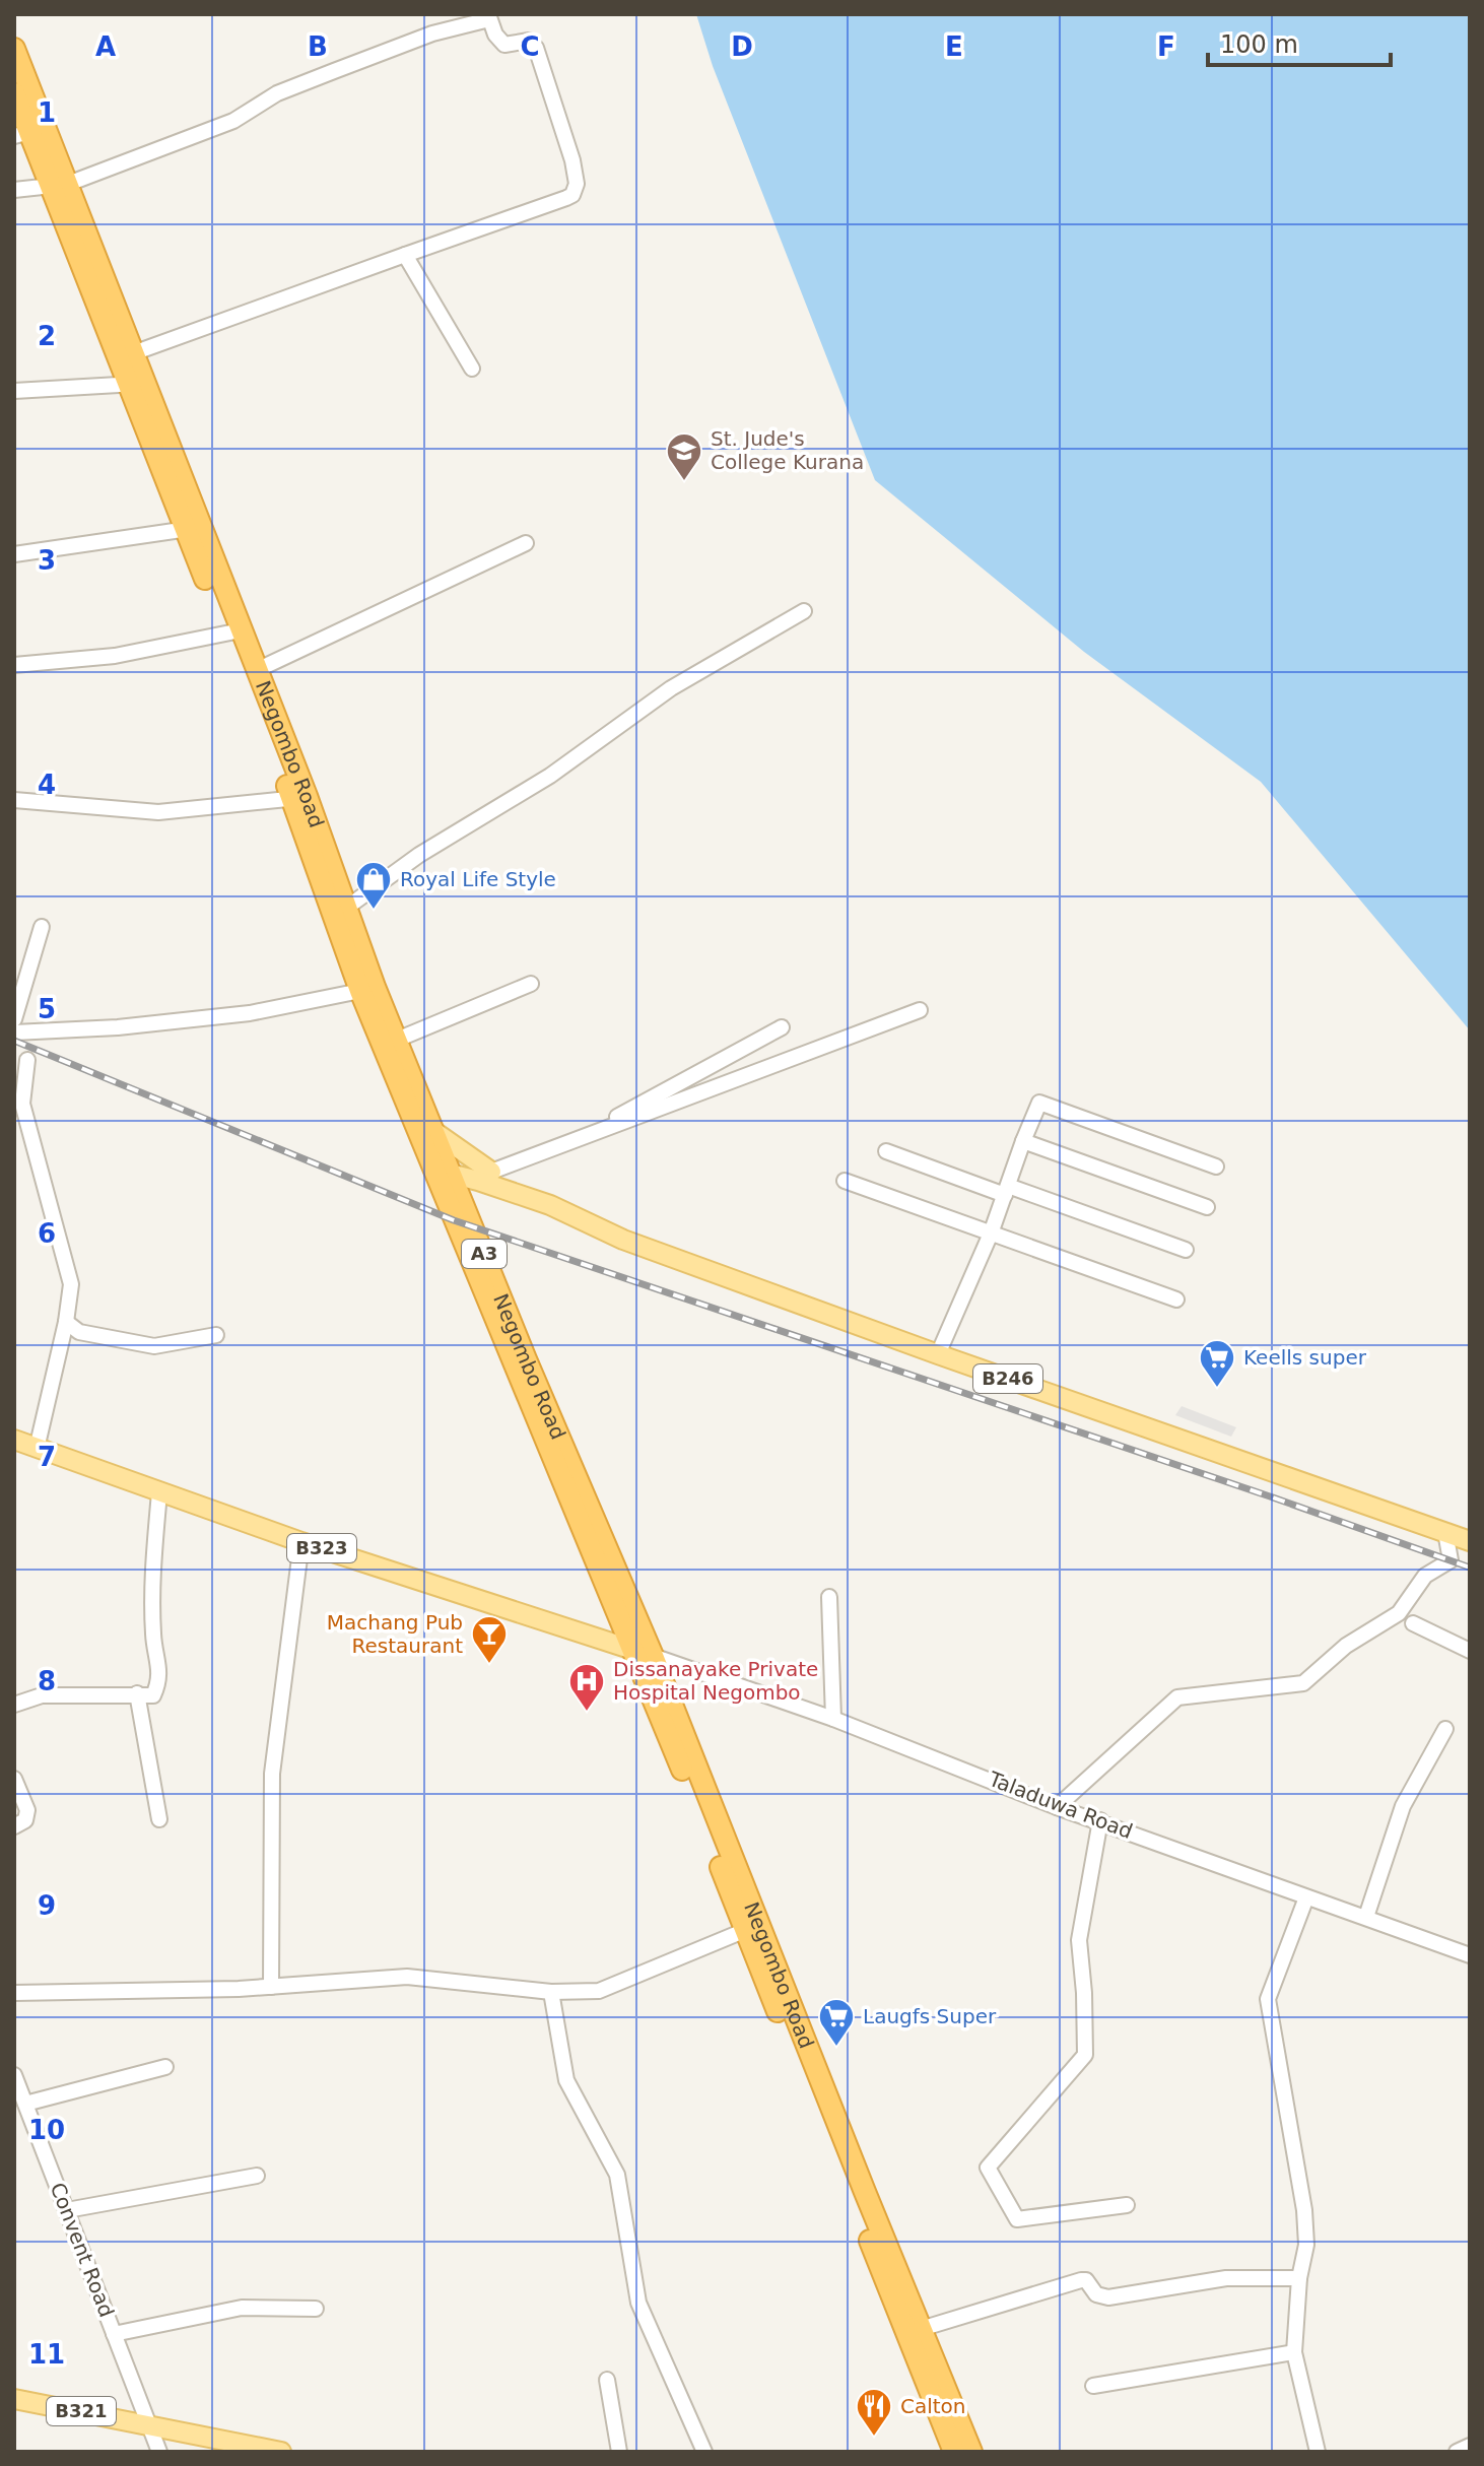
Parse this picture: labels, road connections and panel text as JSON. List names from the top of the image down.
{
  "streets": {
    "highway": ["Negombo Road", "A3"],
    "main road": ["B246", "B323", "B321"],
    "street": ["Taladuwa Road", "Convent Road"]
  },
  "crossings": [
    ["Negombo Road", "B246"],
    ["Negombo Road", "B323"],
    ["Negombo Road", "Taladuwa Road"],
    ["B323", "Taladuwa Road"],
    ["Convent Road", "B321"]
  ],
  "places": {
    "school or university": ["St. Jude's College Kurana"],
    "shop": ["Royal Life Style"],
    "supermarket": ["Keells super", "Laugfs Super"],
    "bar": ["Machang Pub Restaurant"],
    "hospital": ["Dissanayake Private Hospital Negombo"],
    "restaurant": ["Calton"]
  },
  "scale_bar": "100 m",
  "grid": {
    "columns": [
      "A",
      "B",
      "C",
      "D",
      "E",
      "F"
    ],
    "rows": [
      "1",
      "2",
      "3",
      "4",
      "5",
      "6",
      "7",
      "8",
      "9",
      "10",
      "11"
    ]
  }
}
